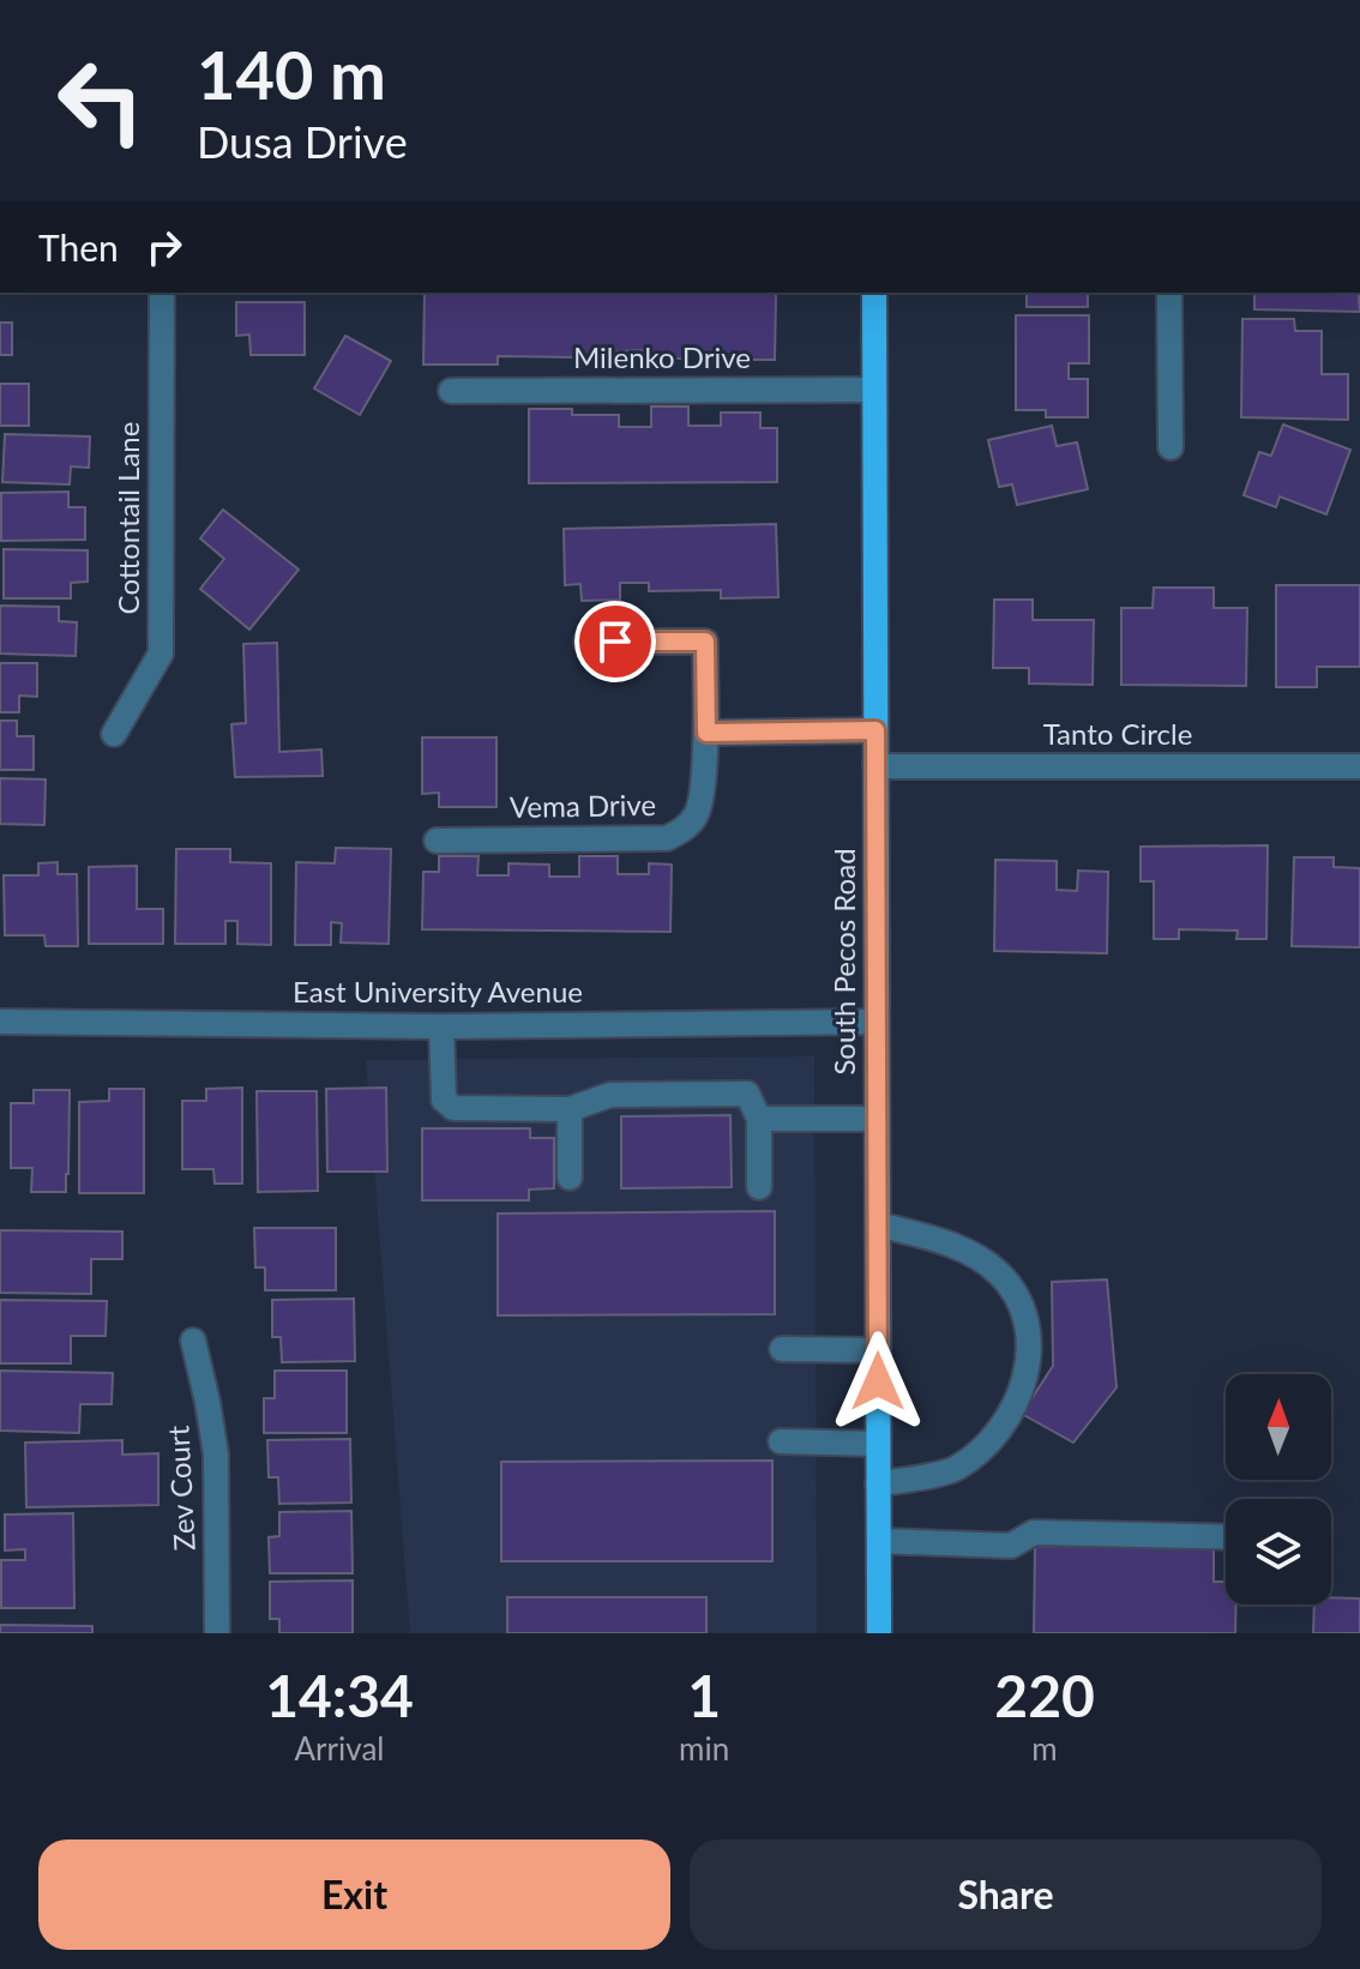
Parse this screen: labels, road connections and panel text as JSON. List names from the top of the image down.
{
  "streets": {
    "main road": ["South Pecos Road"],
    "street": [
      "Milenko Drive",
      "Cottontail Lane",
      "Tanto Circle",
      "Vema Drive",
      "East University Avenue",
      "Zev Court"
    ]
  },
  "crossings": [
    ["Milenko Drive", "South Pecos Road"],
    ["Tanto Circle", "South Pecos Road"],
    ["South Pecos Road", "East University Avenue"]
  ],
  "north": "top",
  "page": {
    "turn": ["140 m", "Dusa Drive"],
    "then": "Then",
    "eta": [
      "14:34",
      "Arrival",
      "1",
      "min",
      "220",
      "m"
    ],
    "buttons": ["Exit", "Share"]
  }
}
